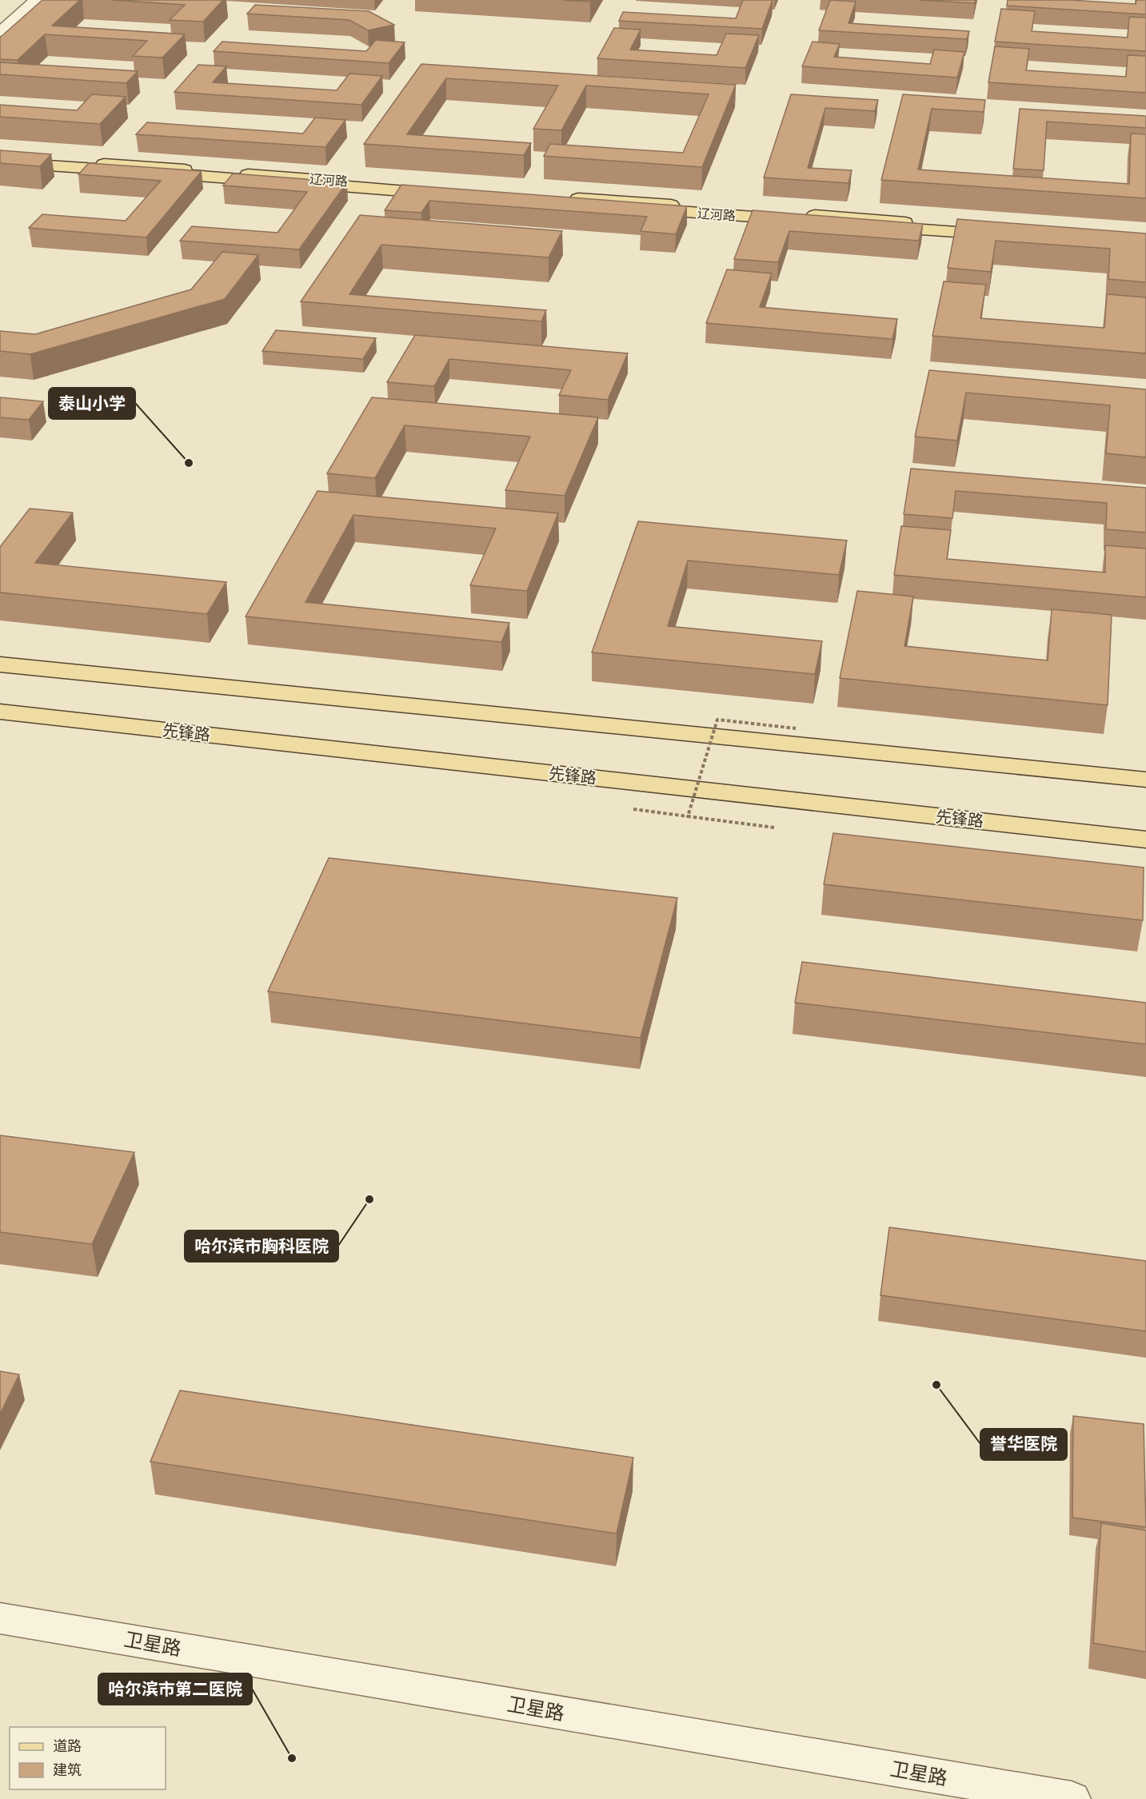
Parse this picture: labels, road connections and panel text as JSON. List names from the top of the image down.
{
  "streets": {
    "main road": ["辽河路", "先锋路"],
    "street": ["卫星路"]
  },
  "places": [
    "泰山小学",
    "哈尔滨市胸科医院",
    "誉华医院",
    "哈尔滨市第二医院"
  ],
  "legend": ["道路", "建筑"]
}
